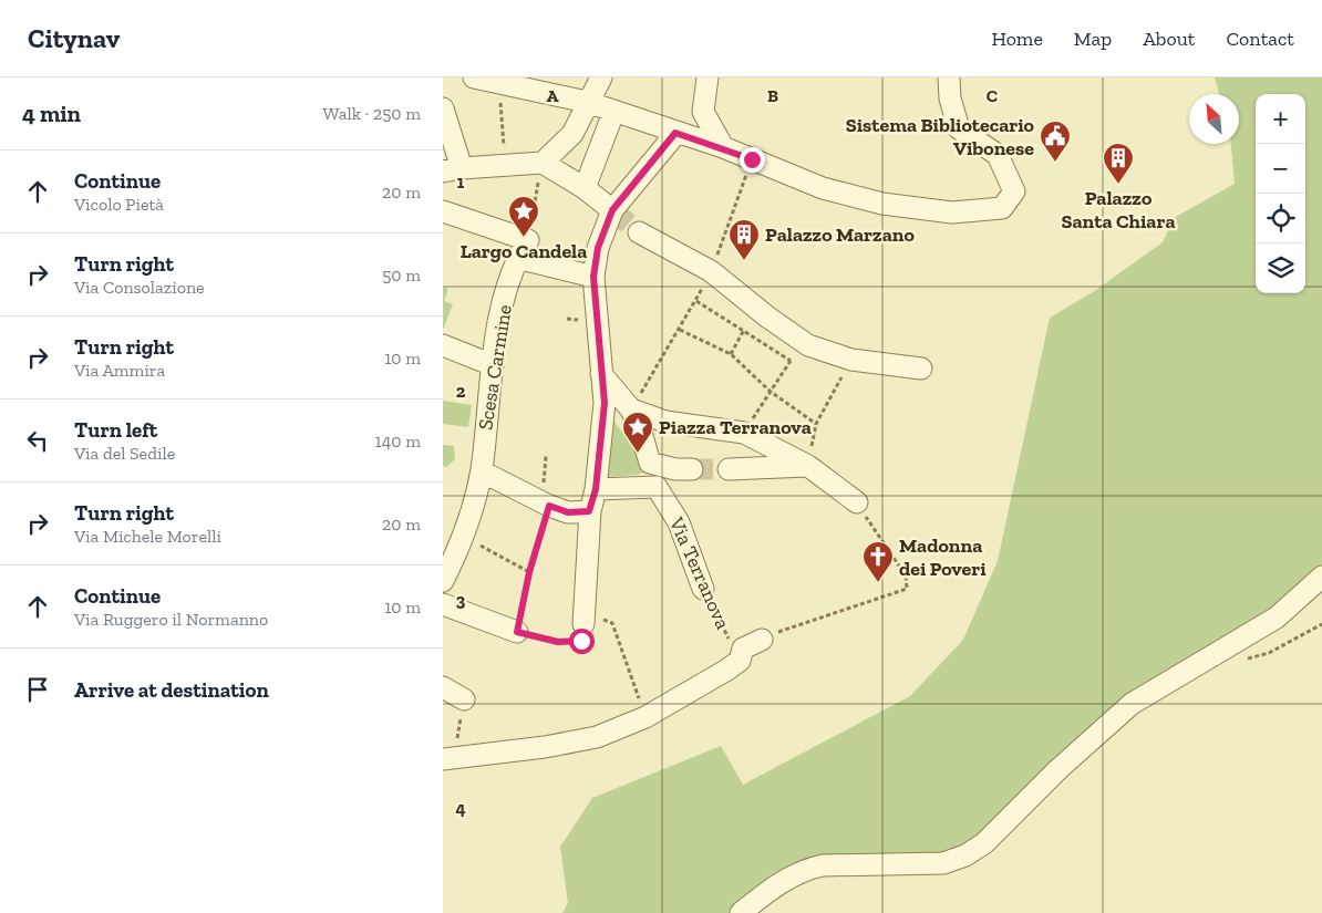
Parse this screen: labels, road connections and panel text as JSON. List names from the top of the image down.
{
  "streets": {
    "street": ["Scesa Carmine", "Via Terranova"]
  },
  "places": {
    "public building": ["Sistema Bibliotecario Vibonese"],
    "building": ["Palazzo Santa Chiara", "Palazzo Marzano"],
    "place": ["Largo Candela", "Piazza Terranova"],
    "church": ["Madonna dei Poveri"]
  },
  "north": "top left",
  "page": {
    "header": "Citynav",
    "nav": [
      "Home",
      "Map",
      "About",
      "Contact"
    ],
    "heading": ["4 min", "Walk · 250 m"],
    "map_buttons": ["+", "−"],
    "list": [
      ["Continue", "Vicolo Pietà", "20 m"],
      ["Turn right", "Via Consolazione", "50 m"],
      ["Turn right", "Via Ammira", "10 m"],
      ["Turn left", "Via del Sedile", "140 m"],
      ["Turn right", "Via Michele Morelli", "20 m"],
      ["Continue", "Via Ruggero il Normanno", "10 m"],
      "Arrive at destination"
    ]
  },
  "grid": {
    "columns": ["A", "B", "C"],
    "rows": [
      "1",
      "2",
      "3",
      "4"
    ]
  }
}
